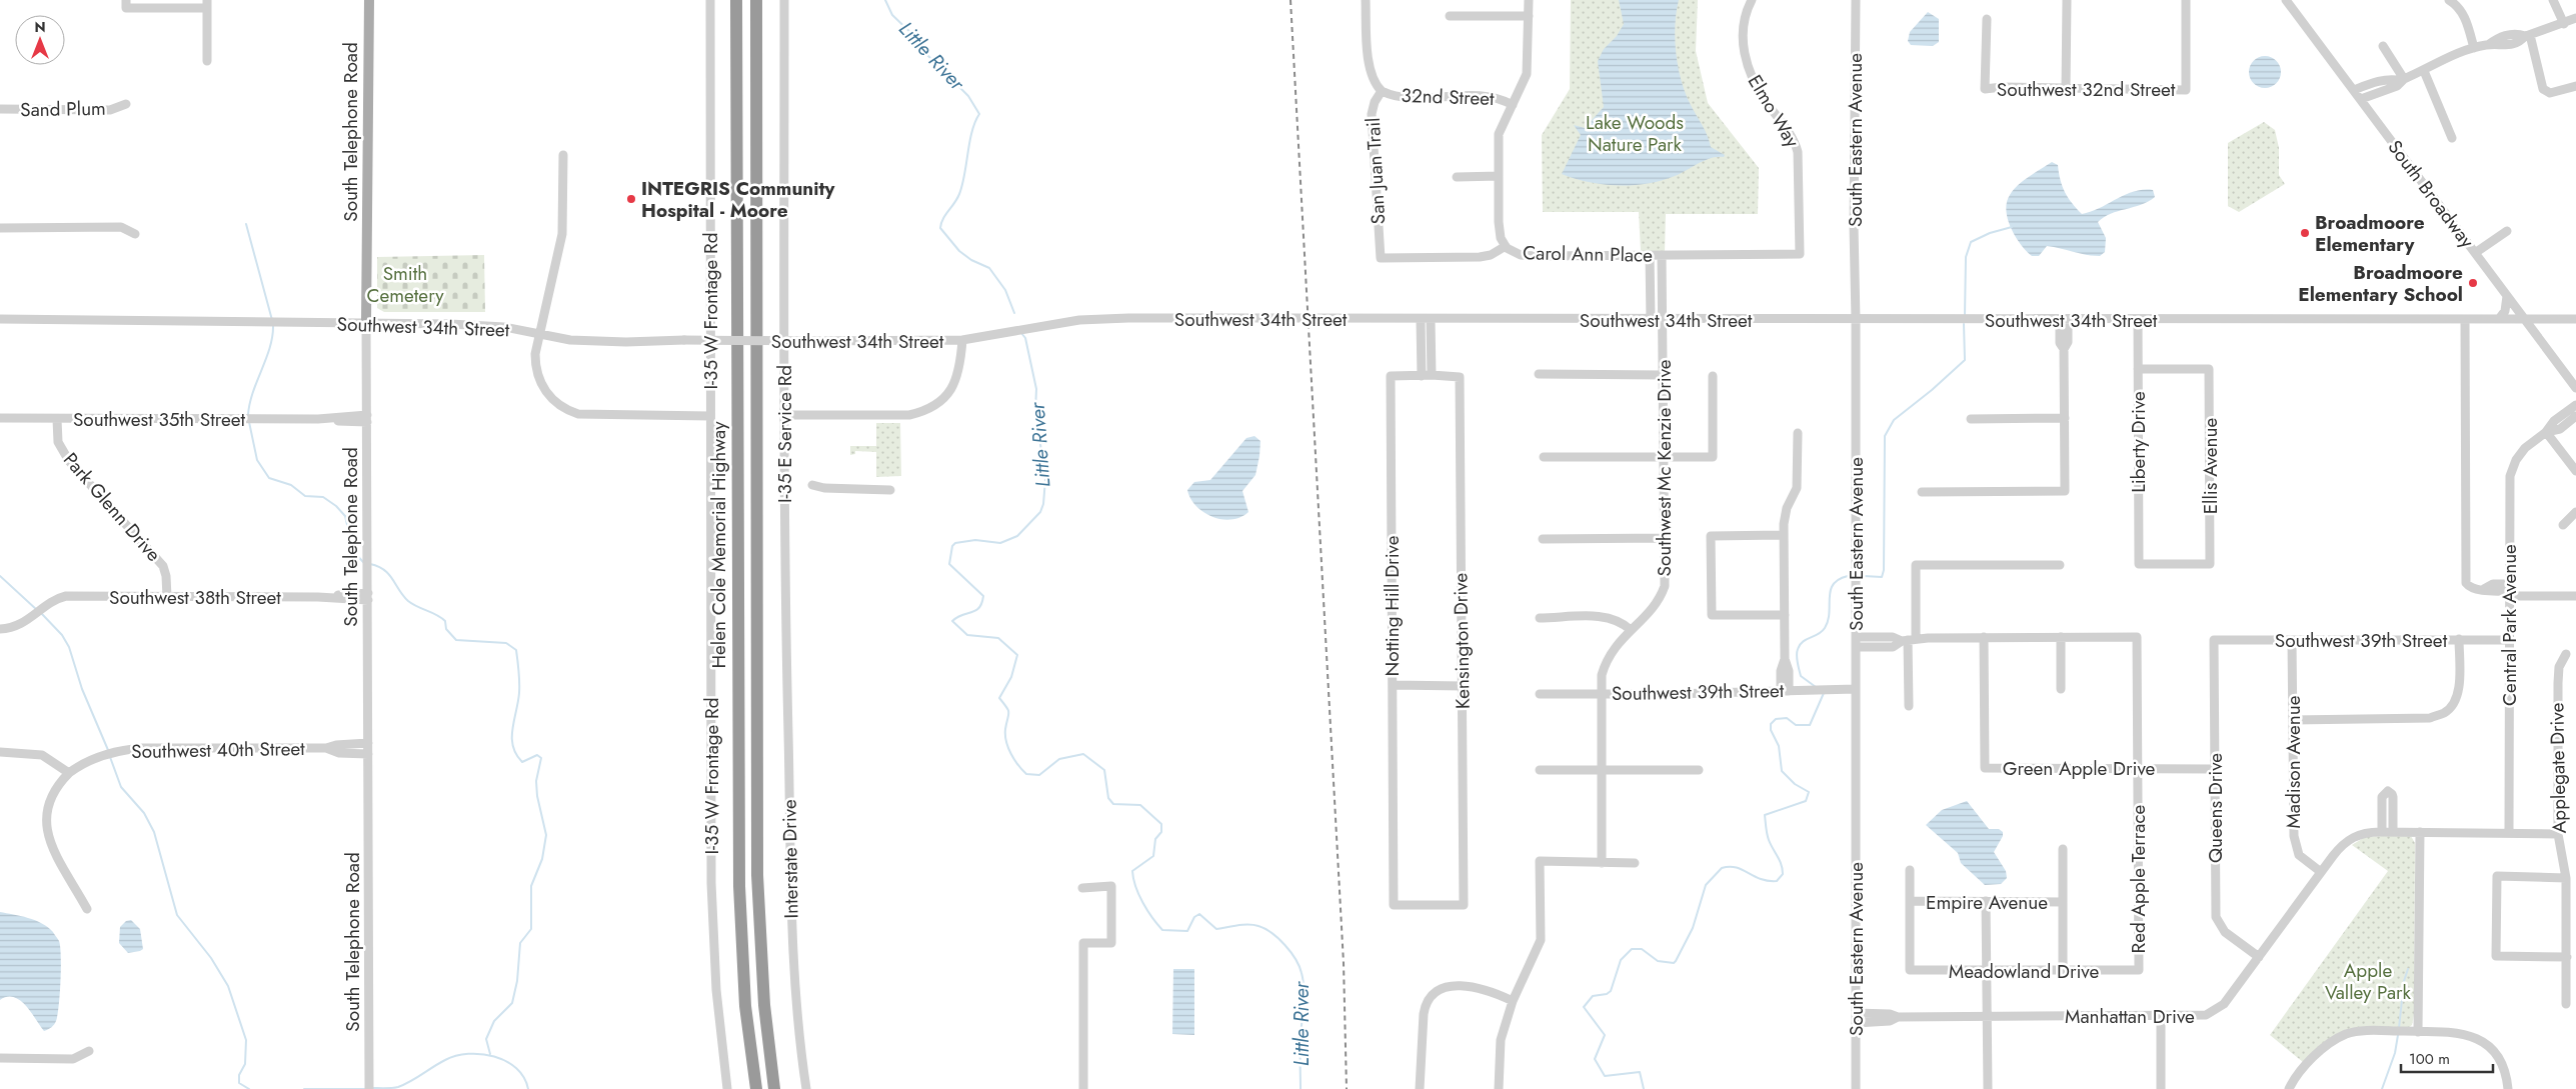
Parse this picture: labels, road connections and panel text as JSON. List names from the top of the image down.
{
  "streets": {
    "highway": ["Helen Cole Memorial Highway"],
    "main road": ["South Telephone Road"],
    "street": [
      "Southwest 32nd Street",
      "32nd Street",
      "Sand Plum",
      "Elmo Way",
      "South Eastern Avenue",
      "San Juan Trail",
      "South Broadway",
      "Carol Ann Place",
      "I-35 W Frontage Rd",
      "Southwest 34th Street",
      "Southwest 35th Street",
      "I-35 E Service Rd",
      "Liberty Drive",
      "Ellis Avenue",
      "Southwest Mc Kenzie Drive",
      "Park Glenn Drive",
      "Southwest 38th Street",
      "Notting Hill Drive",
      "Central Park Avenue",
      "Southwest 39th Street",
      "Kensington Drive",
      "Southwest 40th Street",
      "Madison Avenue",
      "Green Apple Drive",
      "Applegate Drive",
      "Queens Drive",
      "Interstate Drive",
      "Red Apple Terrace",
      "Empire Avenue",
      "Meadowland Drive",
      "Manhattan Drive"
    ]
  },
  "crossings": [
    ["32nd Street", "San Juan Trail"],
    ["Elmo Way", "Carol Ann Place"],
    ["South Telephone Road", "Southwest 34th Street"],
    ["South Telephone Road", "Southwest 35th Street"],
    ["South Telephone Road", "Southwest 38th Street"],
    ["South Telephone Road", "Southwest 40th Street"],
    ["South Eastern Avenue", "Southwest 34th Street"],
    ["South Eastern Avenue", "Southwest 39th Street"],
    ["South Eastern Avenue", "Manhattan Drive"],
    ["San Juan Trail", "Carol Ann Place"],
    ["South Broadway", "Southwest 34th Street"],
    ["Carol Ann Place", "Southwest Mc Kenzie Drive"],
    ["Southwest 34th Street", "Liberty Drive"],
    ["Southwest 34th Street", "Southwest Mc Kenzie Drive"],
    ["Southwest 35th Street", "Park Glenn Drive"],
    ["I-35 E Service Rd", "Interstate Drive"],
    ["Liberty Drive", "Ellis Avenue"],
    ["Southwest Mc Kenzie Drive", "Southwest 39th Street"],
    ["Park Glenn Drive", "Southwest 38th Street"],
    ["Notting Hill Drive", "Kensington Drive"],
    ["Central Park Avenue", "Southwest 39th Street"],
    ["Central Park Avenue", "Manhattan Drive"],
    ["Southwest 39th Street", "Madison Avenue"],
    ["Southwest 39th Street", "Queens Drive"],
    ["Madison Avenue", "Manhattan Drive"],
    ["Green Apple Drive", "Queens Drive"],
    ["Green Apple Drive", "Red Apple Terrace"],
    ["Applegate Drive", "Manhattan Drive"],
    ["Queens Drive", "Manhattan Drive"],
    ["Red Apple Terrace", "Meadowland Drive"],
    ["Empire Avenue", "Meadowland Drive"]
  ],
  "water": ["Little River"],
  "parks": ["Lake Woods Nature Park", "Smith Cemetery", "Apple Valley Park"],
  "places": ["INTEGRIS Community Hospital - Moore", "Broadmoore Elementary", "Broadmoore Elementary School"],
  "scale_bar": "100 m",
  "north": "top"
}
